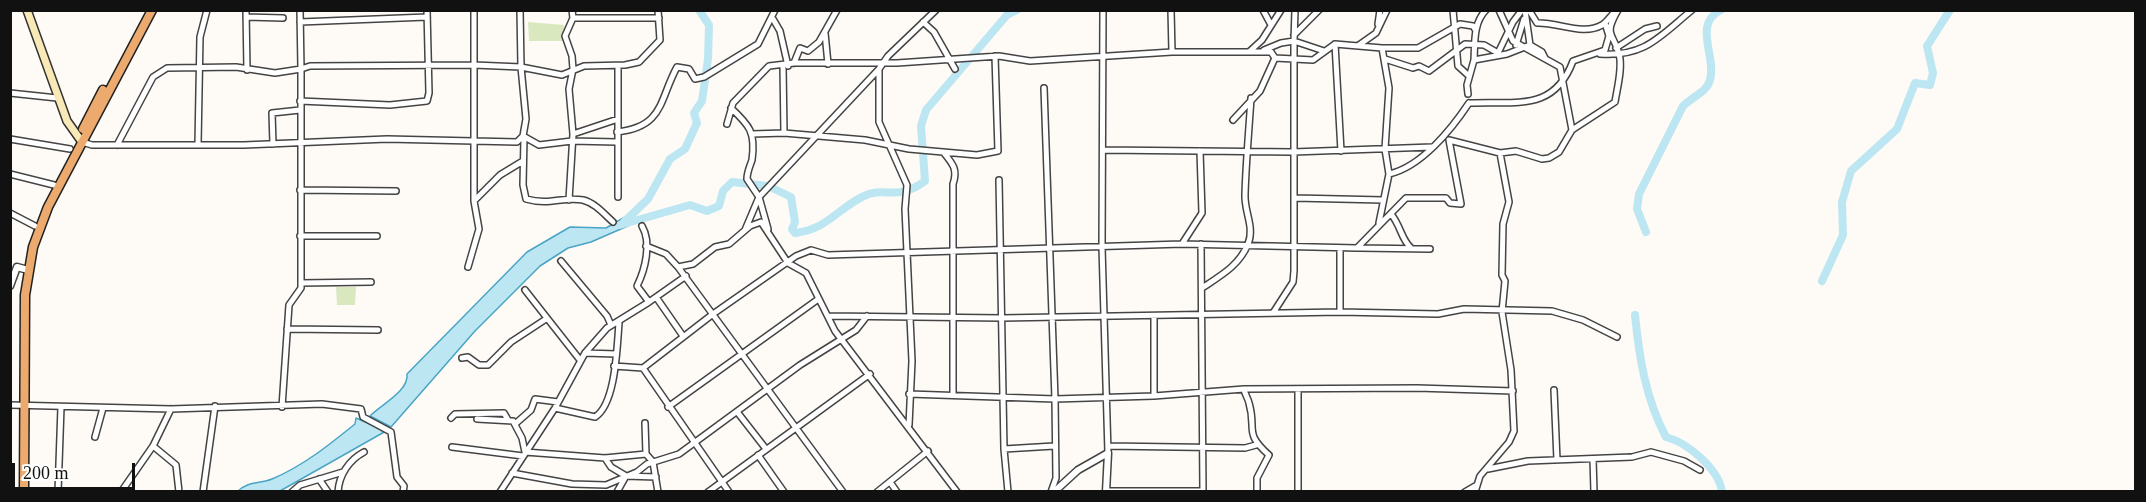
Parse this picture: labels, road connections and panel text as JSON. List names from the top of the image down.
{
  "scale_bar": "200 m"
}
